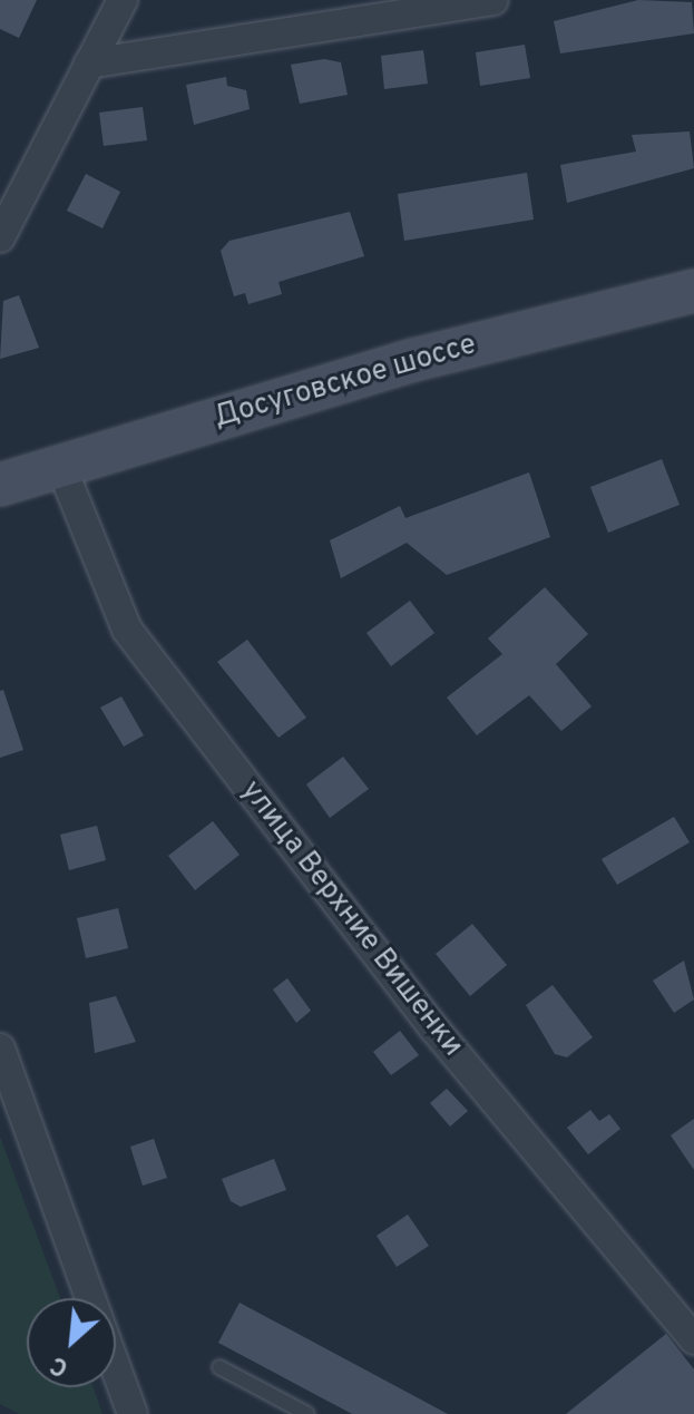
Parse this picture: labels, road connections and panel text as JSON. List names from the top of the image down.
{
  "streets": {
    "main road": ["Досуговское шоссе"],
    "street": ["улица Верхние Вишенки"]
  },
  "crossings": [
    ["Досуговское шоссе", "улица Верхние Вишенки"]
  ],
  "north": "bottom left"
}
